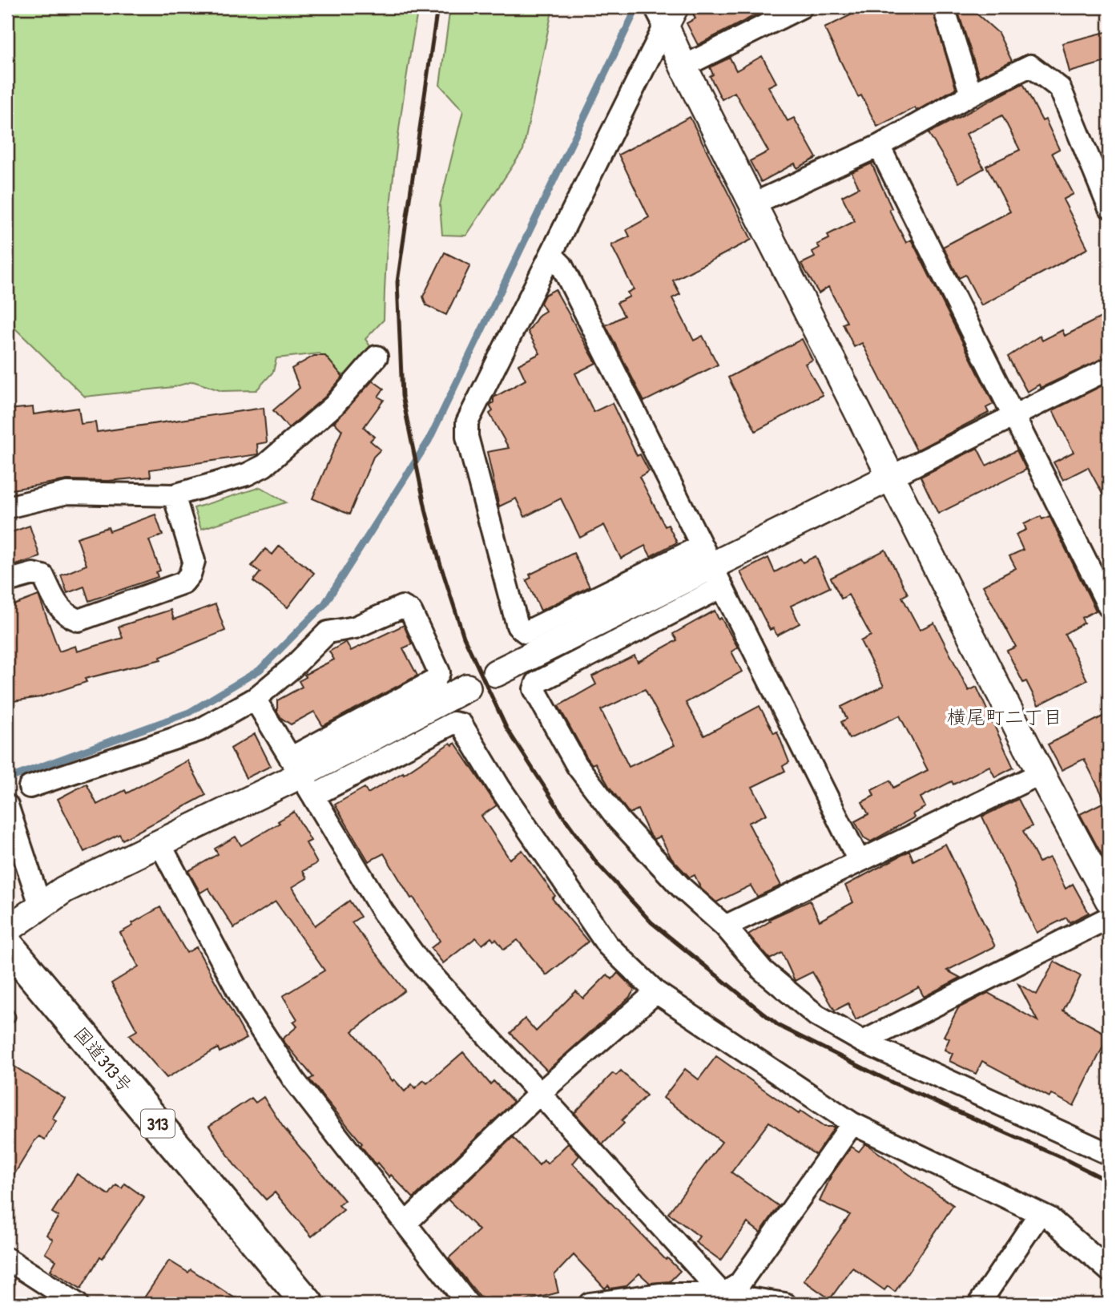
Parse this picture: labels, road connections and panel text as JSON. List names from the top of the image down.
{
  "streets": {
    "highway": ["国道313号", "313"]
  },
  "districts": ["横尾町二丁目"]
}
